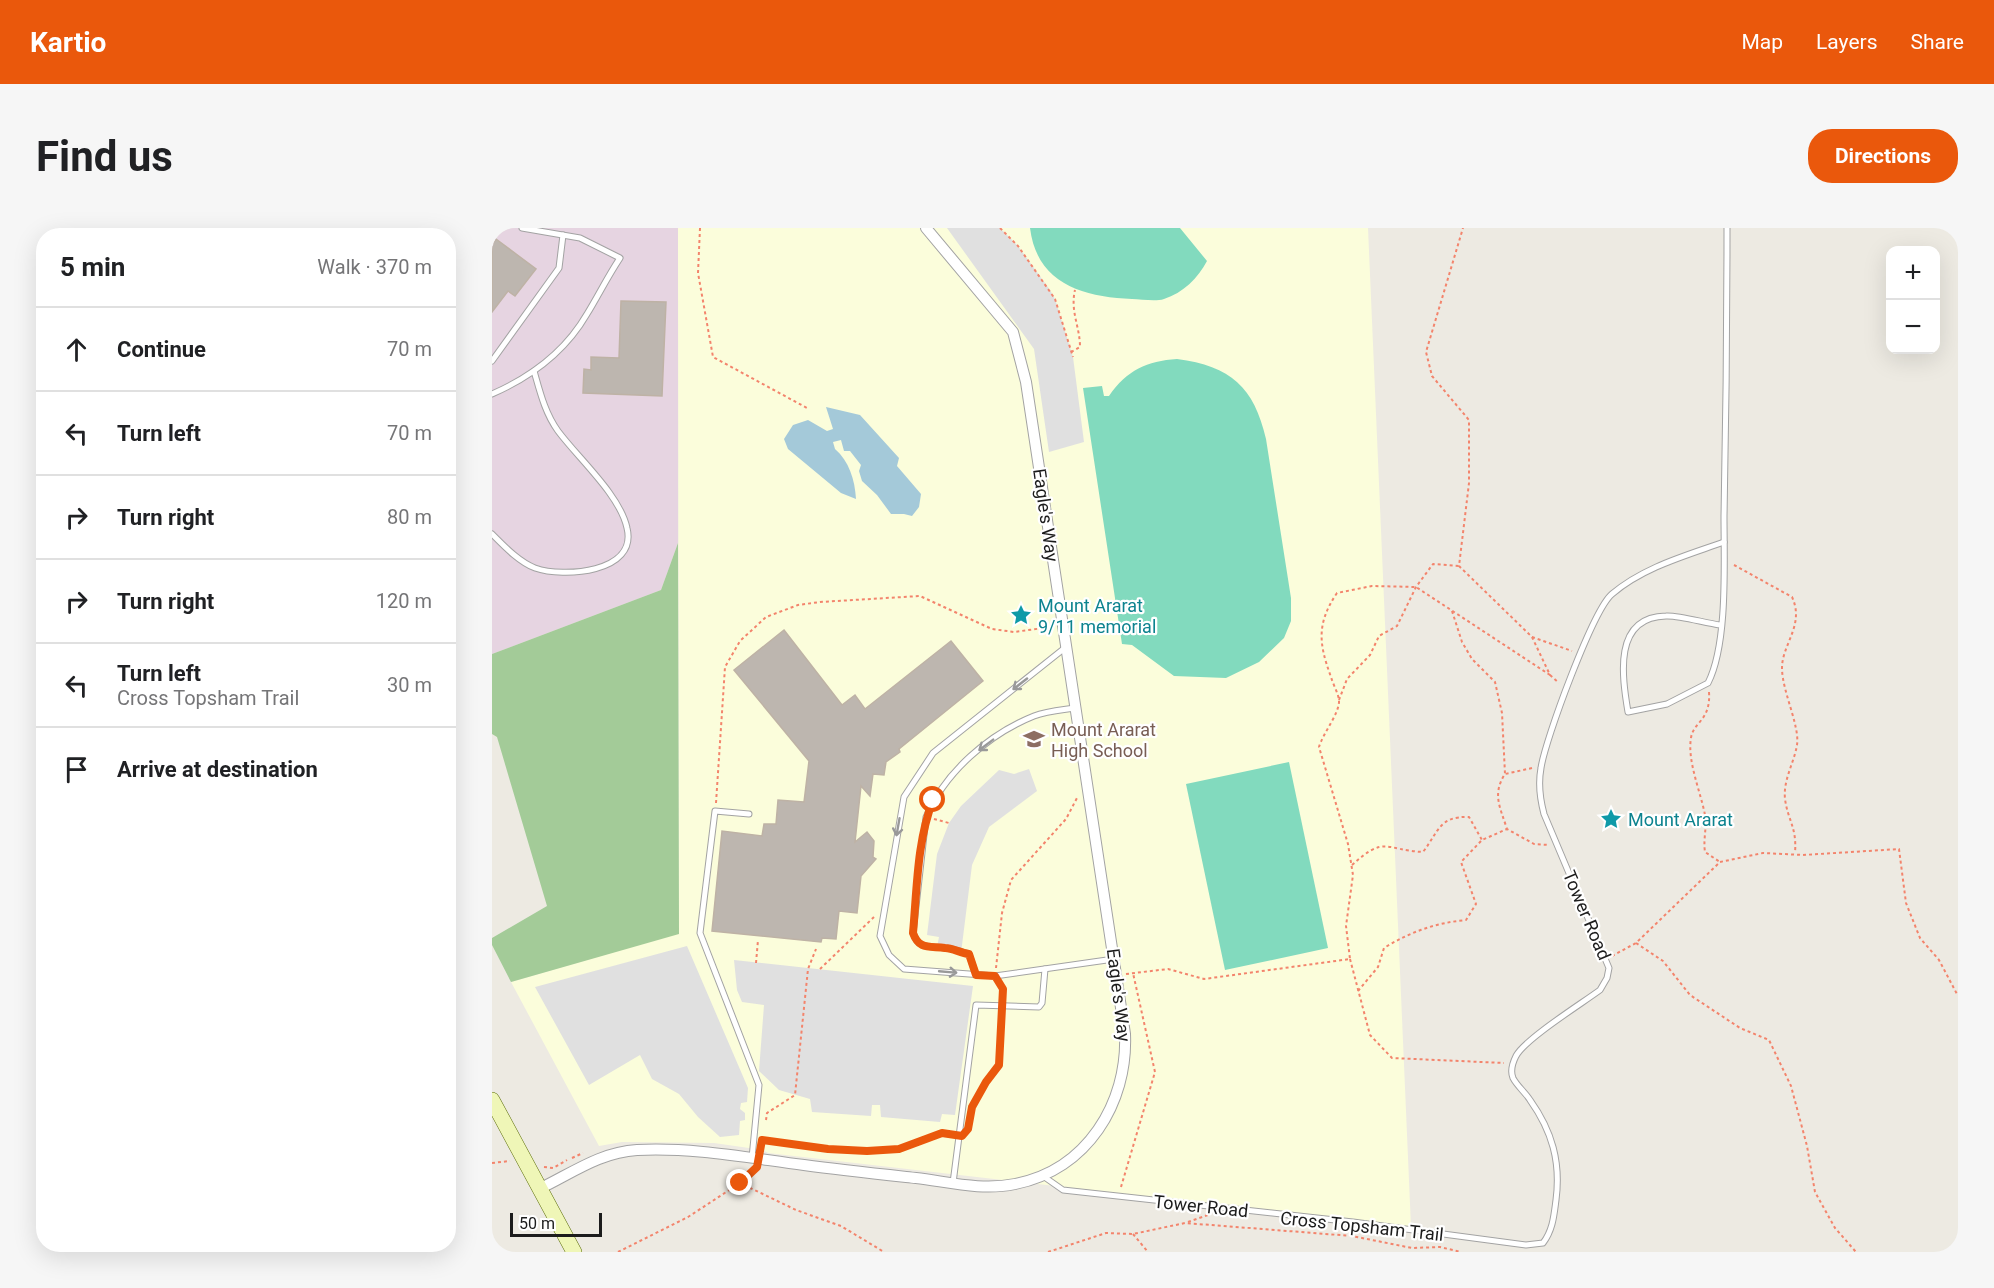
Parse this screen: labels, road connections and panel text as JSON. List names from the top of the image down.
{
  "streets": {
    "street": ["Eagle's Way"],
    "lane": ["Tower Road"],
    "path": ["Cross Topsham Trail"]
  },
  "crossings": [
    ["Eagle's Way", "Tower Road"]
  ],
  "places": {
    "place": ["Mount Ararat 9/11 memorial", "Mount Ararat"],
    "school or university": ["Mount Ararat High School"]
  },
  "scale_bar": "50 m",
  "page": {
    "header": "Kartio",
    "nav": ["Map", "Layers", "Share"],
    "buttons": "Directions",
    "title": "Find us",
    "heading": ["5 min", "Walk · 370 m"],
    "map_buttons": ["+", "−"],
    "list": [
      ["Continue", "70 m"],
      ["Turn left", "70 m"],
      ["Turn right", "80 m"],
      ["Turn right", "120 m"],
      ["Turn left", "Cross Topsham Trail", "30 m"],
      "Arrive at destination"
    ],
    "scale": "50 m"
  }
}
